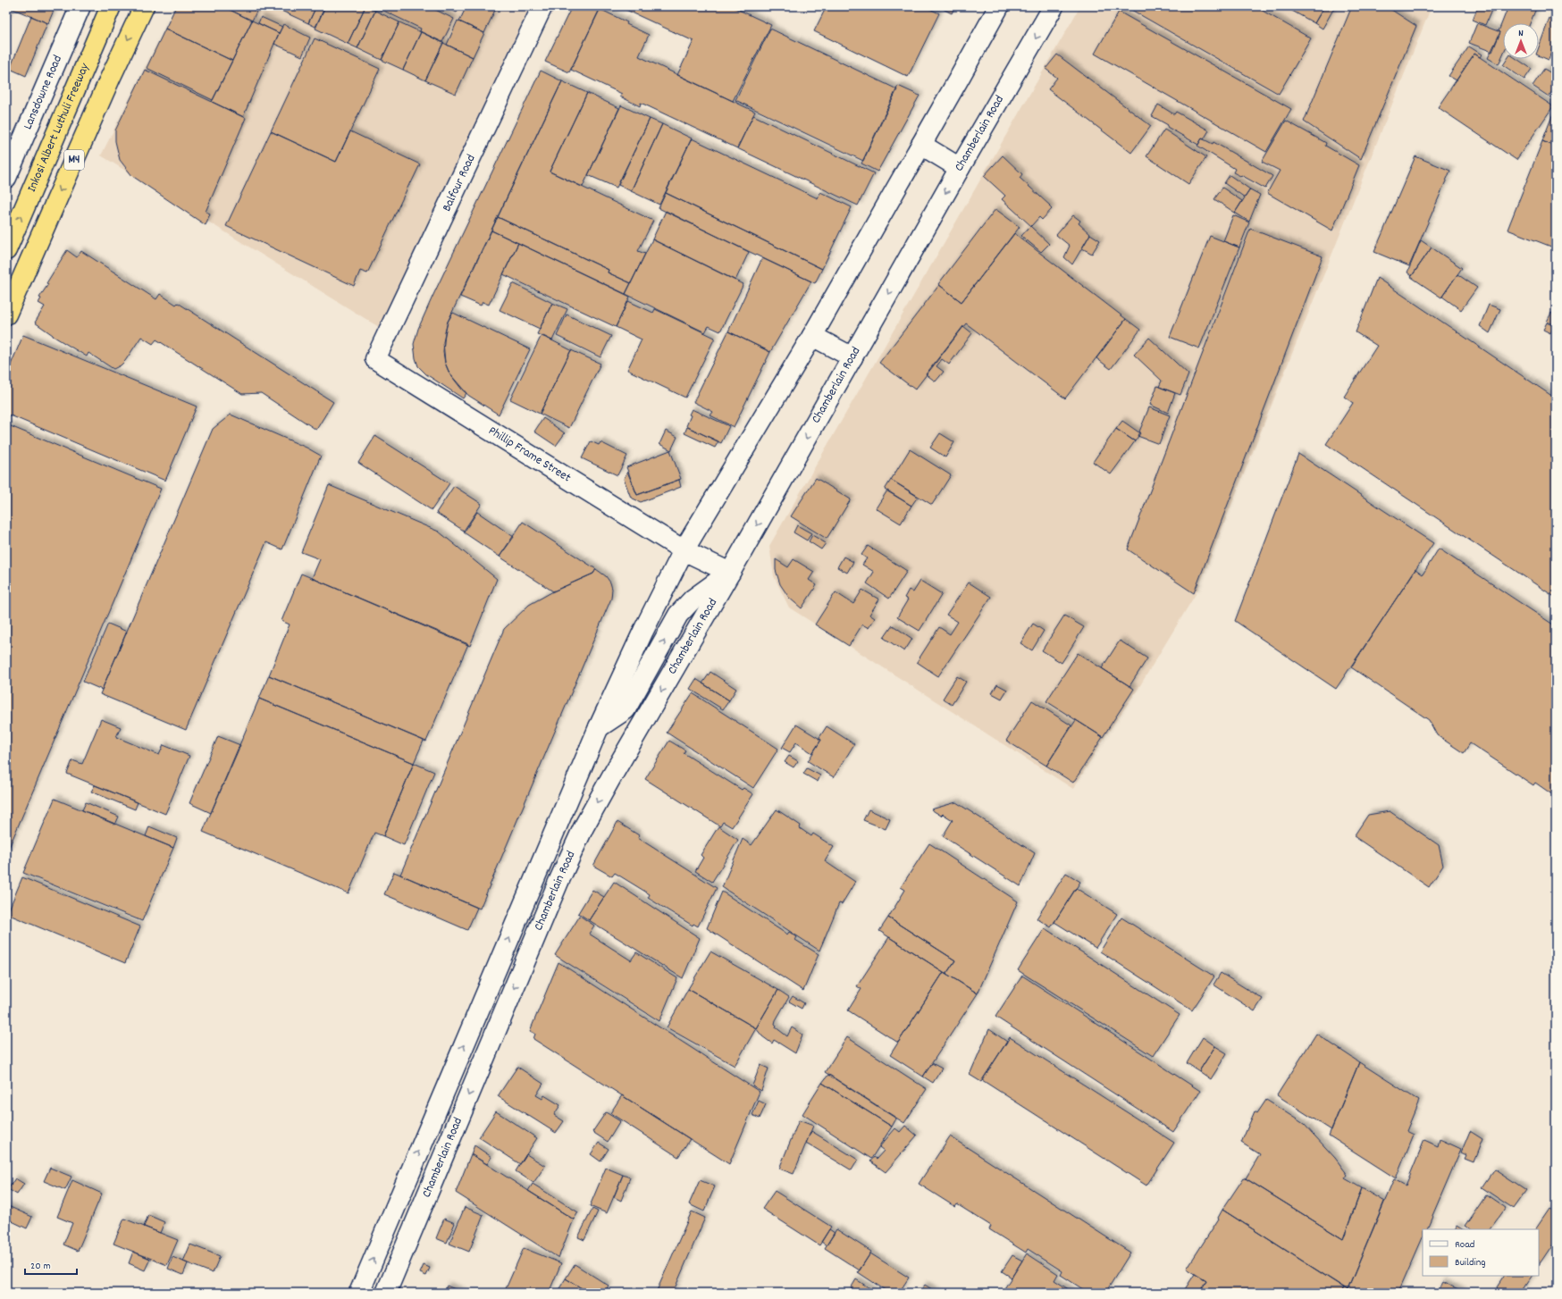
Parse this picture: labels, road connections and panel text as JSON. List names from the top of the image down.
{
  "streets": {
    "highway": ["Inkosi Albert Luthuli Freeway", "M4"],
    "street": [
      "Lansdowne Road",
      "Chamberlain Road",
      "Balfour Road",
      "Phillip Frame Street"
    ]
  },
  "crossings": [
    ["Chamberlain Road", "Phillip Frame Street"],
    ["Balfour Road", "Phillip Frame Street"]
  ],
  "legend": ["Road", "Building"],
  "scale_bar": "20 m",
  "north": "top"
}
